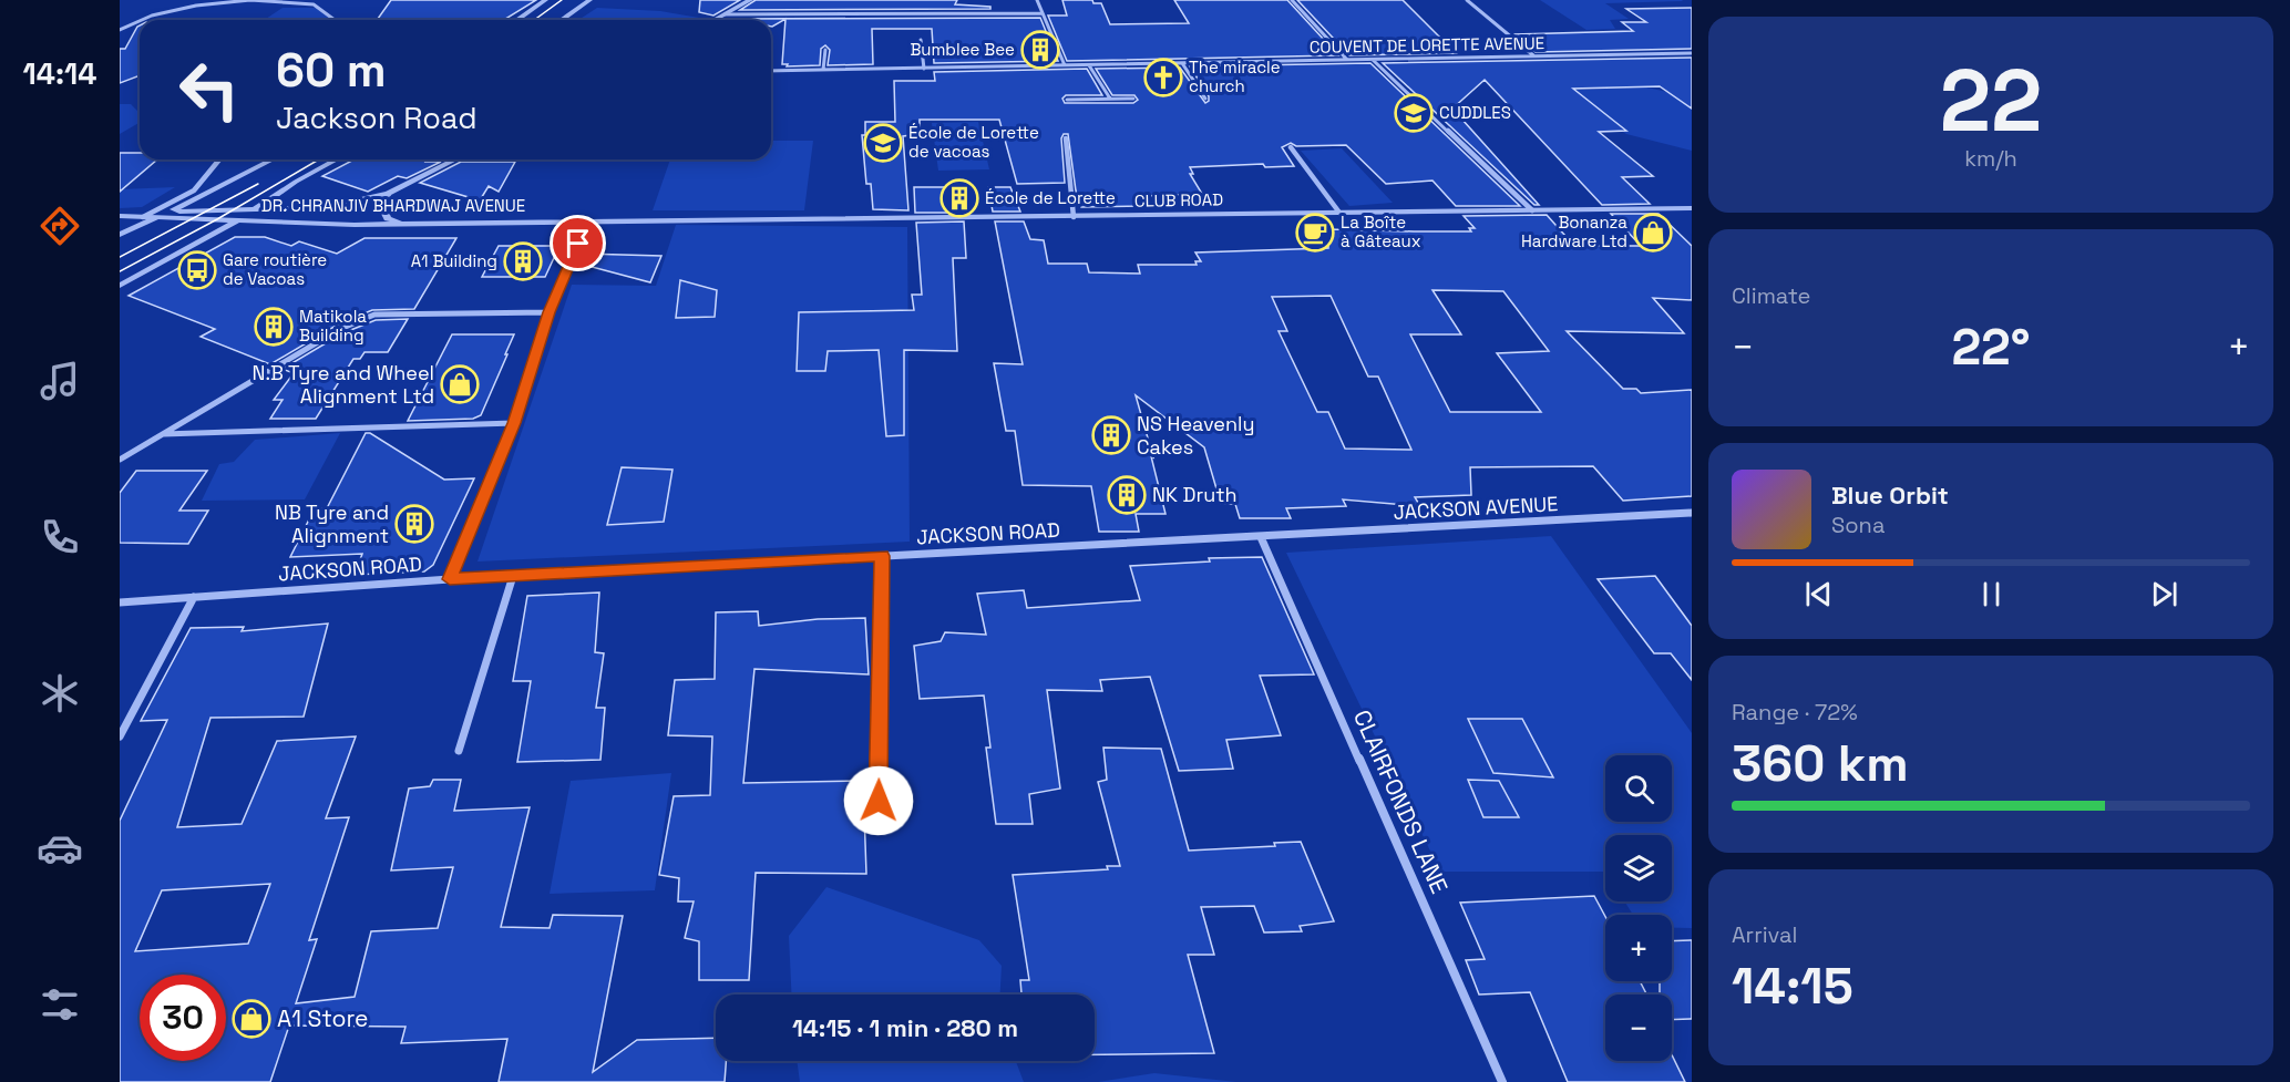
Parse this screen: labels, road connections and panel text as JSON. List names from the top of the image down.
{
  "streets": {
    "street": [
      "COUVENT DE LORETTE AVENUE",
      "CLUB ROAD",
      "DR. CHRANJIV BHARDWAJ AVENUE",
      "JACKSON AVENUE",
      "JACKSON ROAD",
      "CLAIRFONDS LANE"
    ]
  },
  "crossings": [
    ["CLUB ROAD", "DR. CHRANJIV BHARDWAJ AVENUE"],
    ["JACKSON AVENUE", "JACKSON ROAD"],
    ["JACKSON AVENUE", "CLAIRFONDS LANE"],
    ["JACKSON ROAD", "CLAIRFONDS LANE"]
  ],
  "places": {
    "building": [
      "Bumblee Bee",
      "École de Lorette",
      "A1 Building",
      "Matikola Building",
      "NS Heavenly Cakes",
      "NK Druth",
      "NB Tyre and Alignment"
    ],
    "church": ["The miracle church"],
    "school or university": ["CUDDLES", "École de Lorette de vacoas"],
    "cafe": ["La Boîte à Gâteaux"],
    "shop": ["Bonanza Hardware Ltd", "N.B Tyre and Wheel Alignment Ltd", "A1 Store"],
    "bus stop": ["Gare routière de Vacoas"]
  },
  "page": {
    "tabs": "14:14",
    "tile": [
      ["22", "km/h"],
      "Climate",
      ["Range · 72%", "360 km"],
      ["Arrival", "14:15"]
    ],
    "turn": ["60 m", "Jackson Road"],
    "heat": ["−", "22°", "+"],
    "song": ["Blue Orbit", "Sona"],
    "map_buttons": ["+", "−"],
    "limit": "30",
    "trip": "14:15 · 1 min · 280 m"
  }
}
